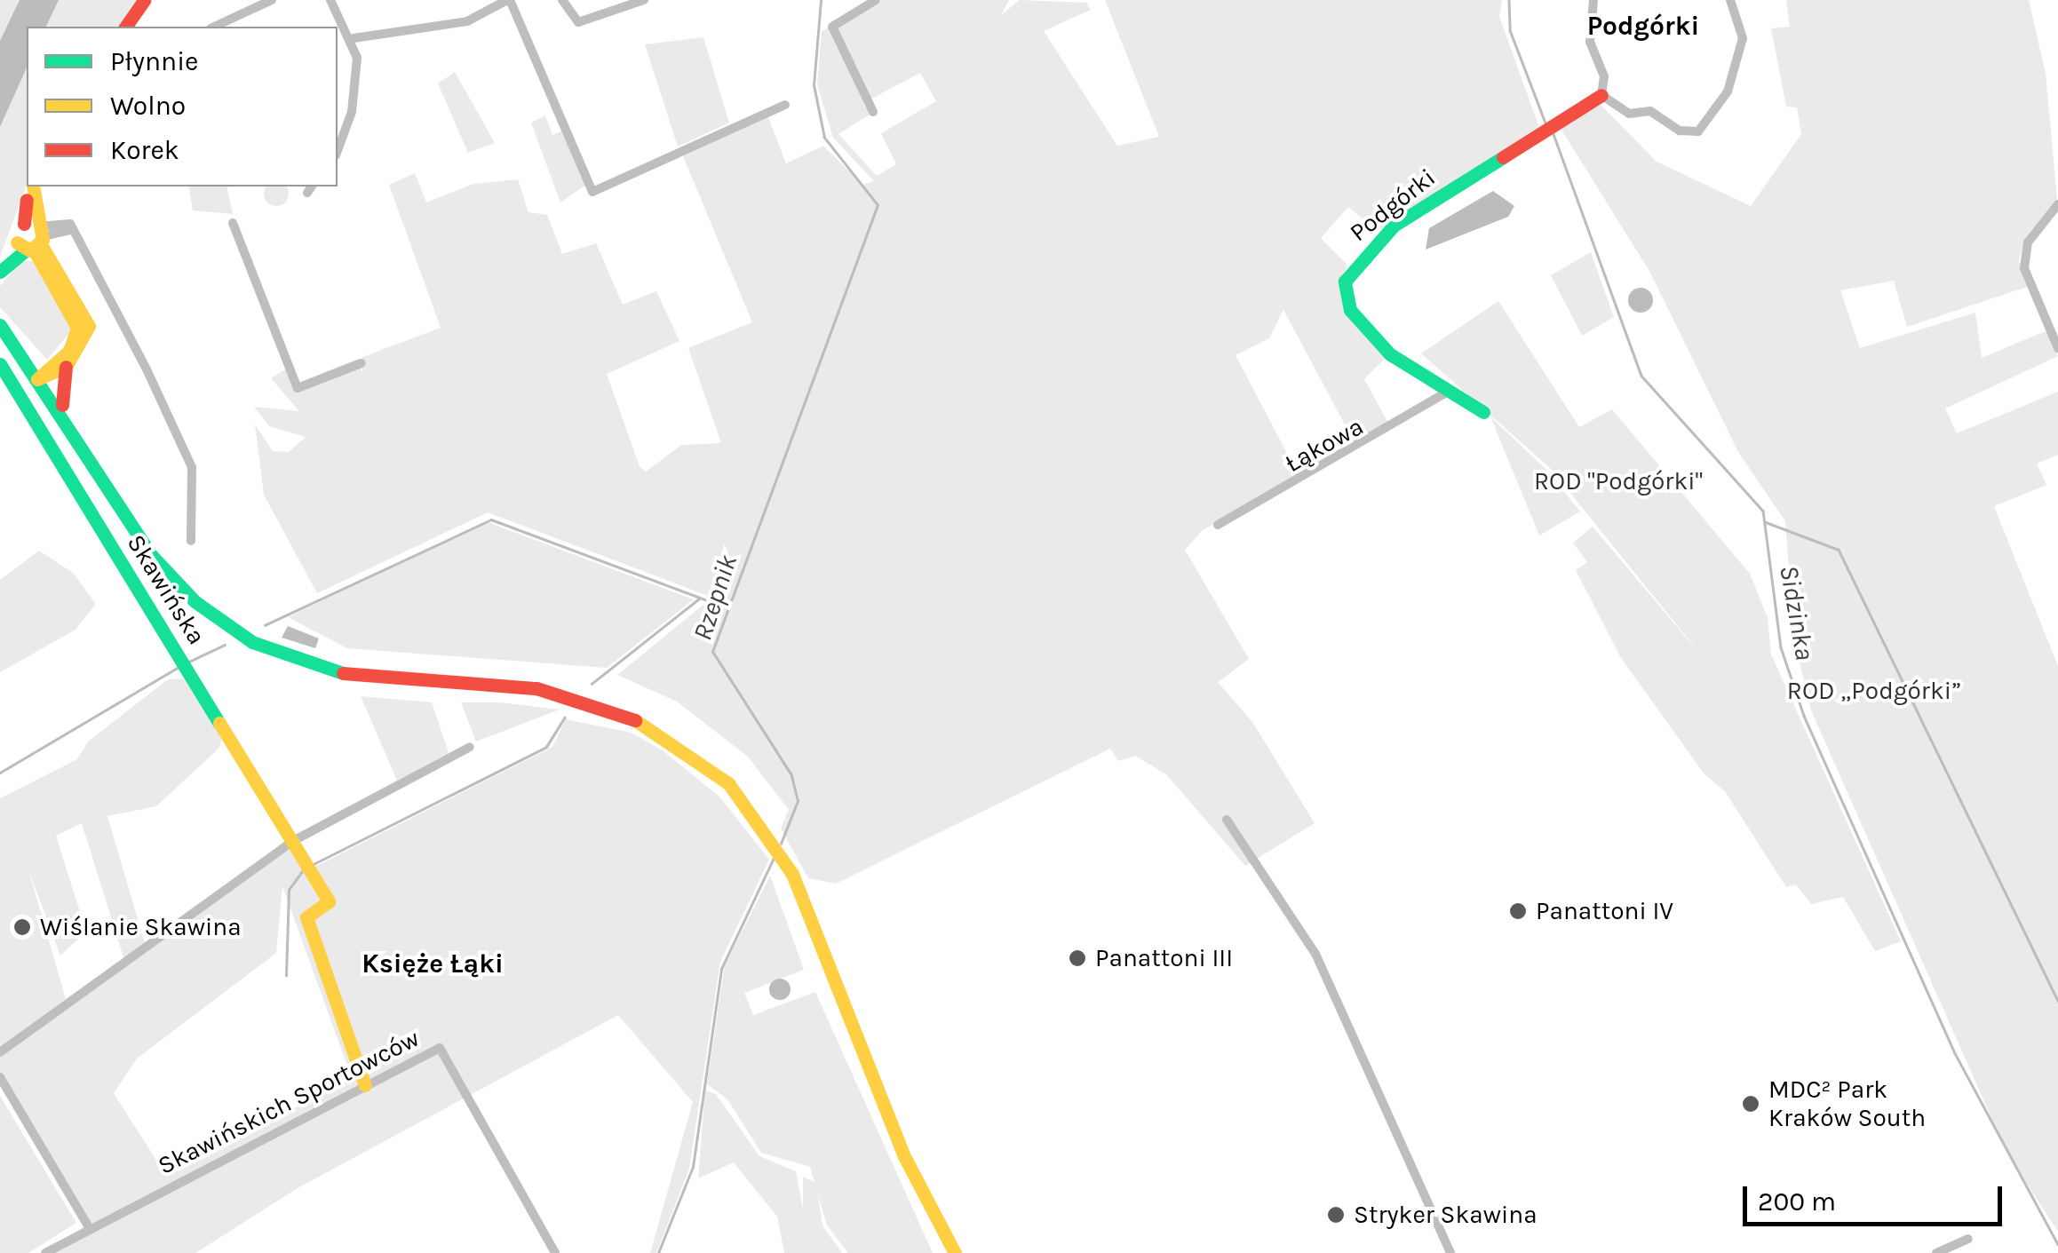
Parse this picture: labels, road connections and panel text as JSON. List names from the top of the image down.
{
  "streets": {
    "street": [
      "Podgórki",
      "Łąkowa",
      "Skawińska",
      "Skawińskich Sportowców"
    ]
  },
  "crossings": [
    ["Podgórki", "Łąkowa"],
    ["Skawińska", "Skawińskich Sportowców"]
  ],
  "districts": ["Podgórki", "Księże Łąki"],
  "water": ["Rzepnik", "Sidzinka"],
  "parks": ["ROD \"Podgórki\"", "ROD „Podgórki”"],
  "places": [
    "Panattoni IV",
    "Wiślanie Skawina",
    "Panattoni III",
    "MDC² Park Kraków South",
    "Stryker Skawina"
  ],
  "legend": ["Płynnie", "Wolno", "Korek"],
  "scale_bar": "200 m"
}
